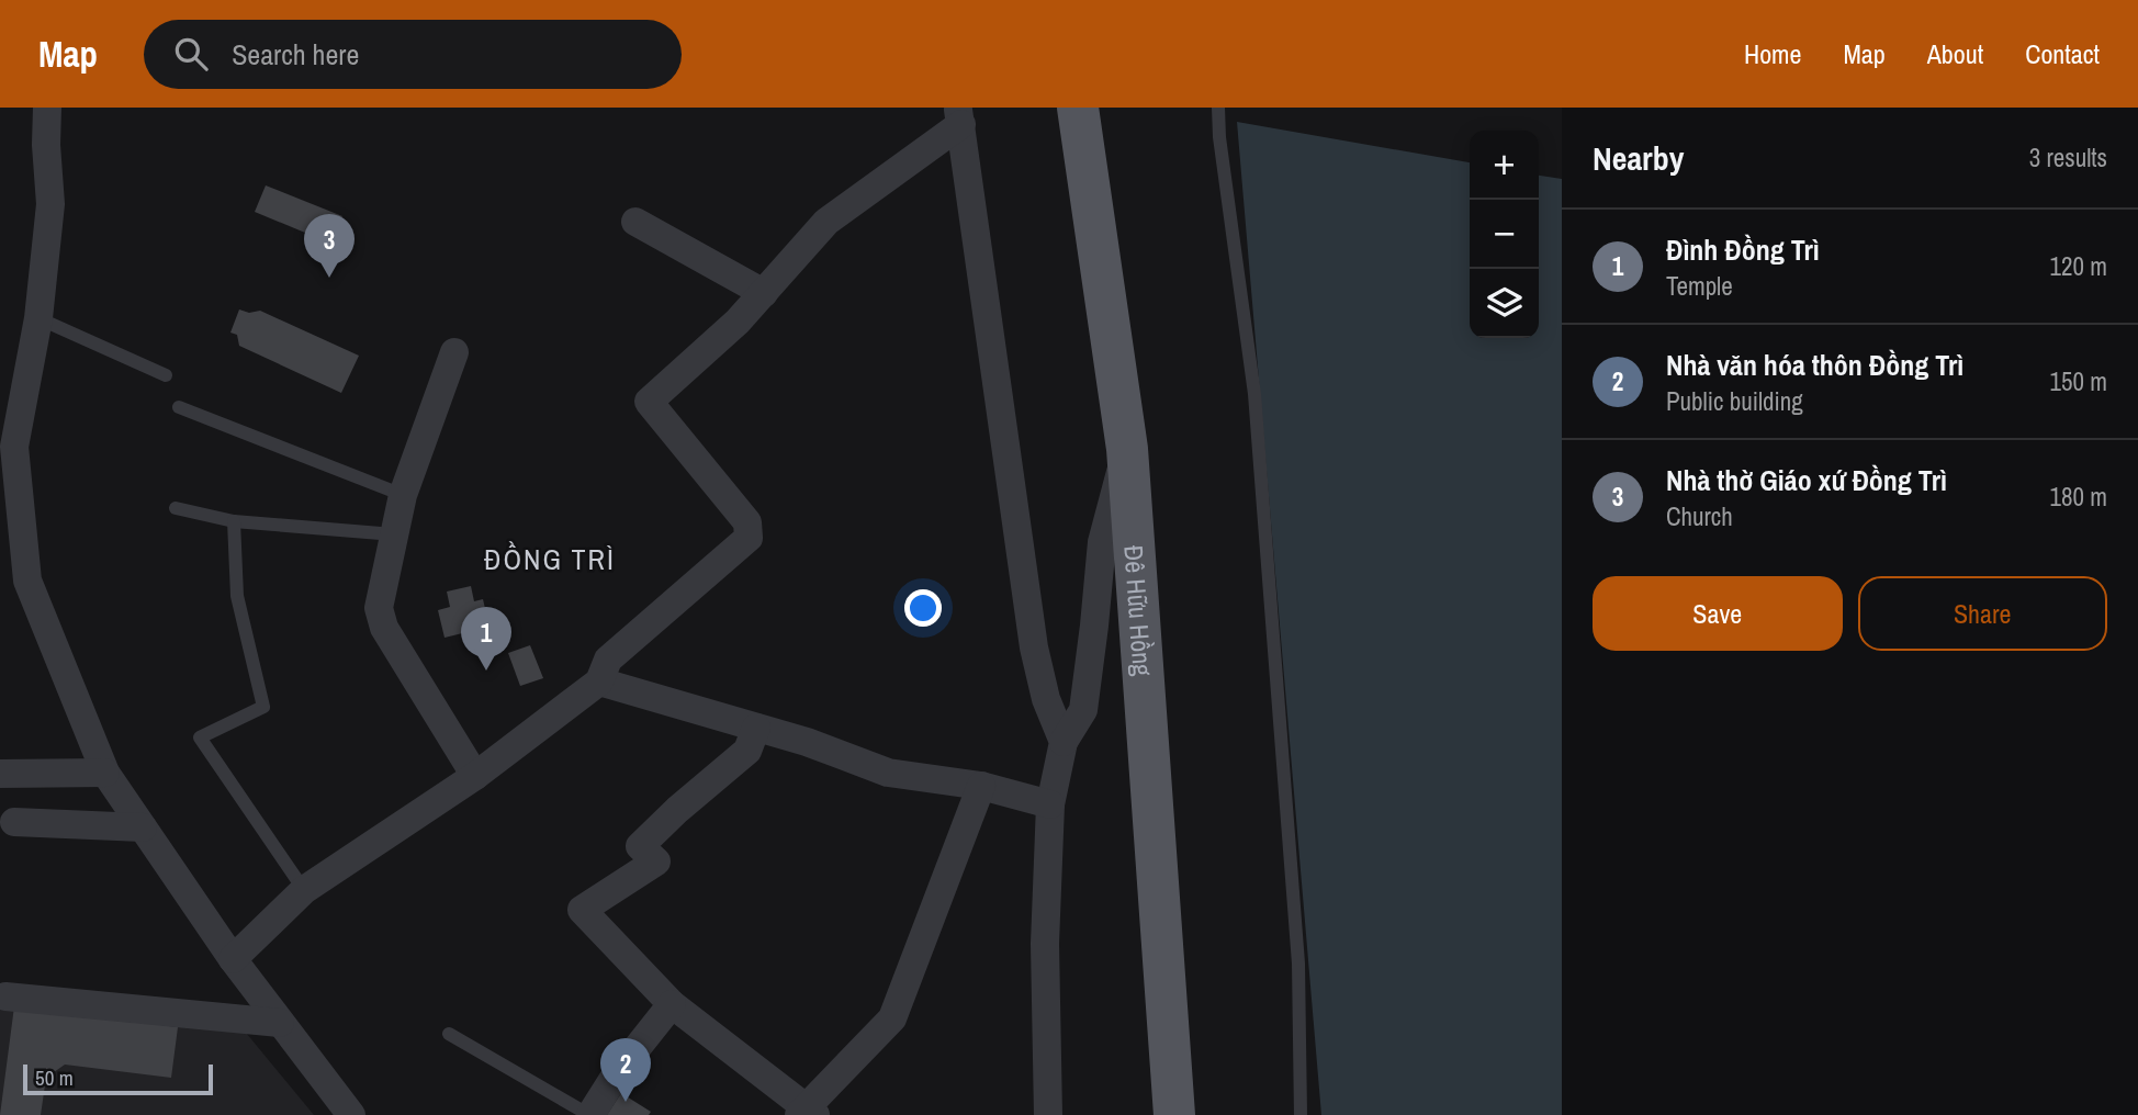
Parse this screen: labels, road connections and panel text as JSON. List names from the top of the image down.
{
  "streets": {
    "main road": ["Đê Hữu Hồng"]
  },
  "districts": ["ĐỒNG TRÌ"],
  "scale_bar": "50 m",
  "page": {
    "header": "Map",
    "search": "Search here",
    "nav": [
      "Home",
      "Map",
      "About",
      "Contact"
    ],
    "heading": ["Nearby", "3 results"],
    "map_buttons": ["+", "−"],
    "list": [
      {
        "mark": "1",
        "name": "Đình Đồng Trì",
        "note": "Temple",
        "value": "120 m"
      },
      {
        "mark": "2",
        "name": "Nhà văn hóa thôn Đồng Trì",
        "note": "Public building",
        "value": "150 m"
      },
      {
        "mark": "3",
        "name": "Nhà thờ Giáo xứ Đồng Trì",
        "note": "Church",
        "value": "180 m"
      }
    ],
    "pins": ["3", "1", "2"],
    "buttons": ["Save", "Share"],
    "scale": "50 m"
  }
}
